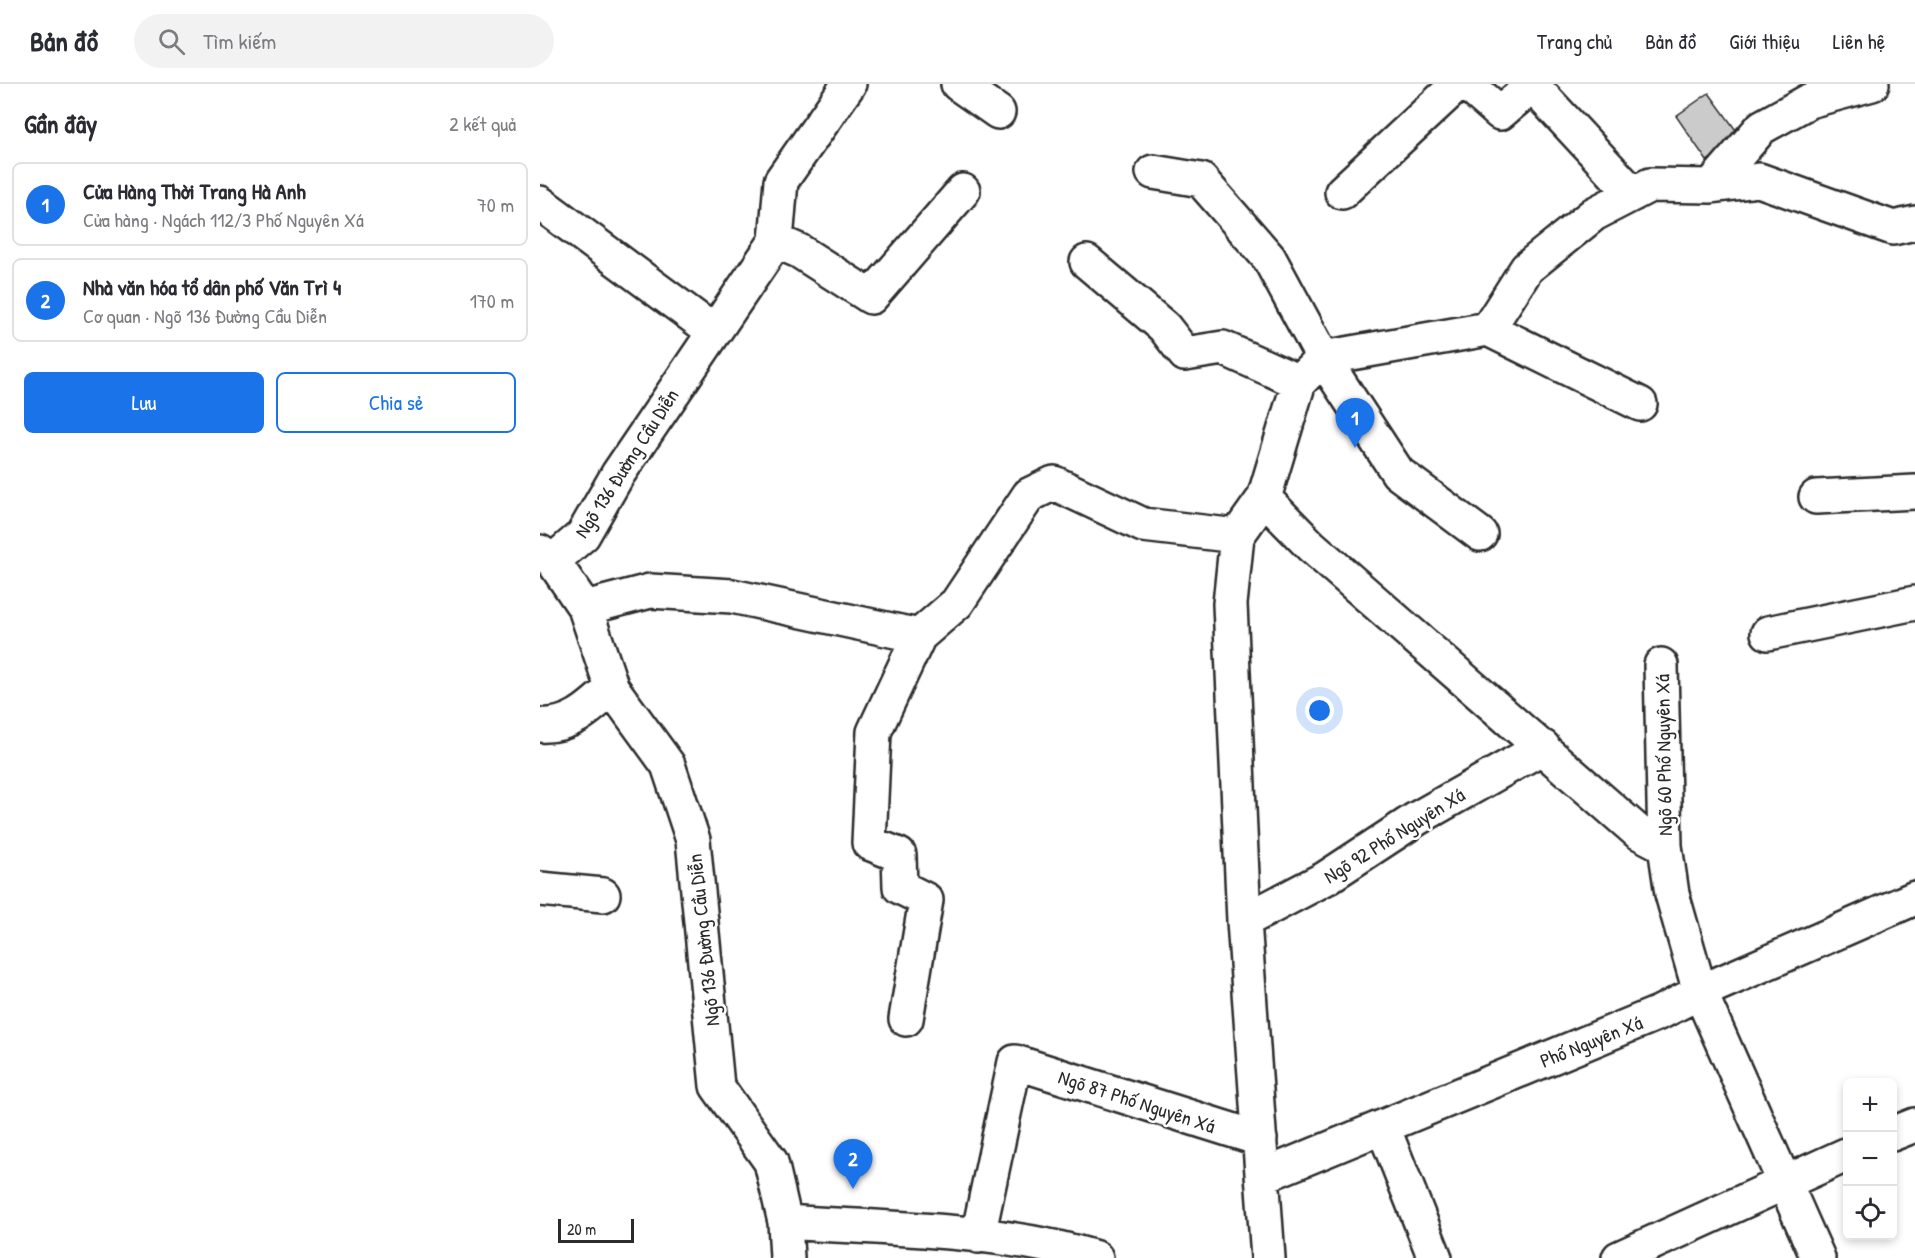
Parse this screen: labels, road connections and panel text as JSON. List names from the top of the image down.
{
  "streets": {
    "street": [
      "Ngõ 136 Đường Cầu Diễn",
      "Ngõ 60 Phố Nguyên Xá",
      "Ngõ 92 Phố Nguyên Xá",
      "Phố Nguyên Xá",
      "Ngõ 87 Phố Nguyên Xá"
    ]
  },
  "crossings": [
    ["Ngõ 60 Phố Nguyên Xá", "Phố Nguyên Xá"]
  ],
  "scale_bar": "20 m",
  "page": {
    "header": "Bản đồ",
    "search": "Tìm kiếm",
    "nav": [
      "Trang chủ",
      "Bản đồ",
      "Giới thiệu",
      "Liên hệ"
    ],
    "heading": ["Gần đây", "2 kết quả"],
    "list": [
      {
        "mark": "1",
        "name": "Cửa Hàng Thời Trang Hà Anh",
        "note": "Cửa hàng · Ngách 112/3 Phố Nguyên Xá",
        "value": "70 m"
      },
      {
        "mark": "2",
        "name": "Nhà văn hóa tổ dân phố Văn Trì 4",
        "note": "Cơ quan · Ngõ 136 Đường Cầu Diễn",
        "value": "170 m"
      }
    ],
    "buttons": ["Lưu", "Chia sẻ"],
    "pins": ["1", "2"],
    "map_buttons": ["+", "−"],
    "scale": "20 m"
  }
}
